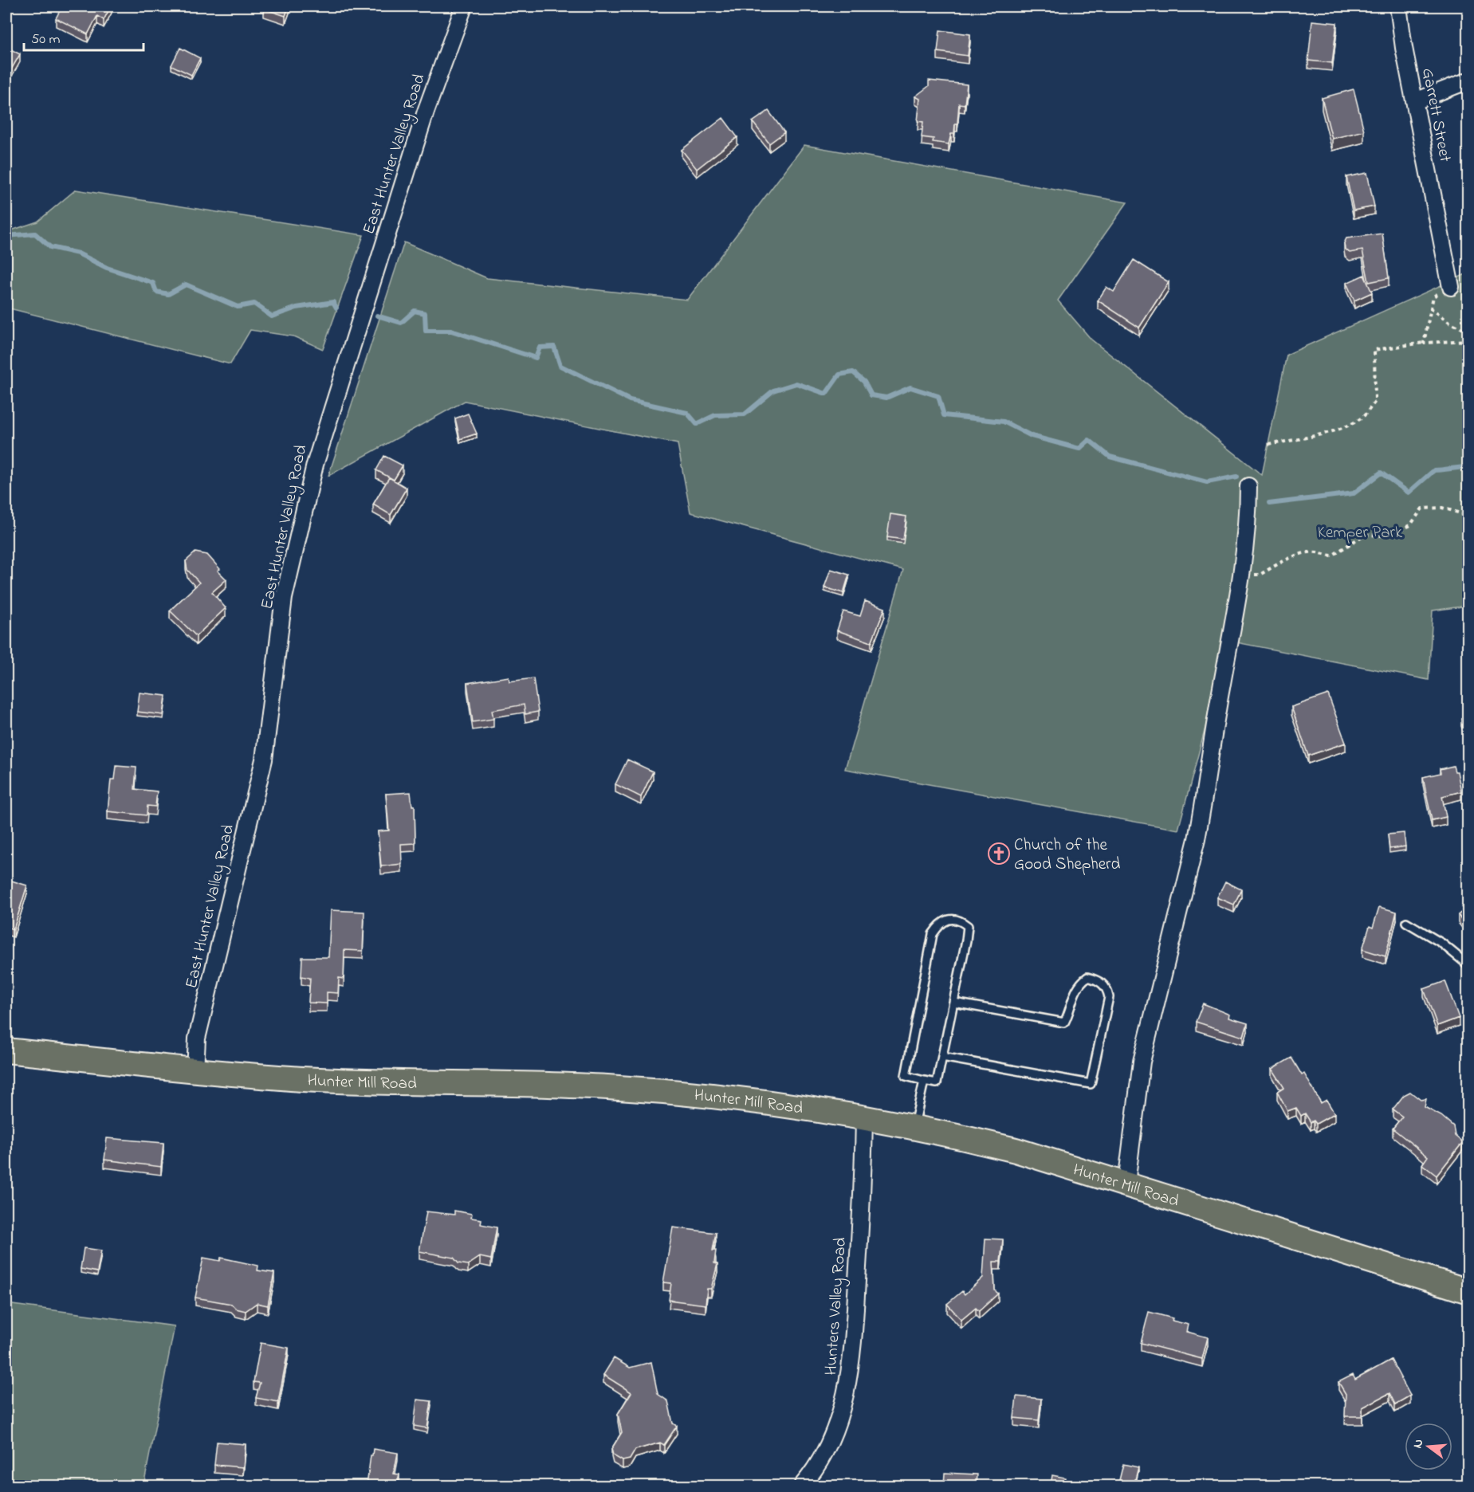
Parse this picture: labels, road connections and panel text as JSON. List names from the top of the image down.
{
  "streets": {
    "main road": ["Hunter Mill Road"],
    "street": ["Garrett Street", "East Hunter Valley Road", "Hunters Valley Road"]
  },
  "crossings": [
    ["East Hunter Valley Road", "Hunter Mill Road"],
    ["Hunter Mill Road", "Hunters Valley Road"]
  ],
  "parks": ["Kemper Park"],
  "places": {
    "church": ["Church of the Good Shepherd"]
  },
  "scale_bar": "50 m",
  "north": "left"
}
